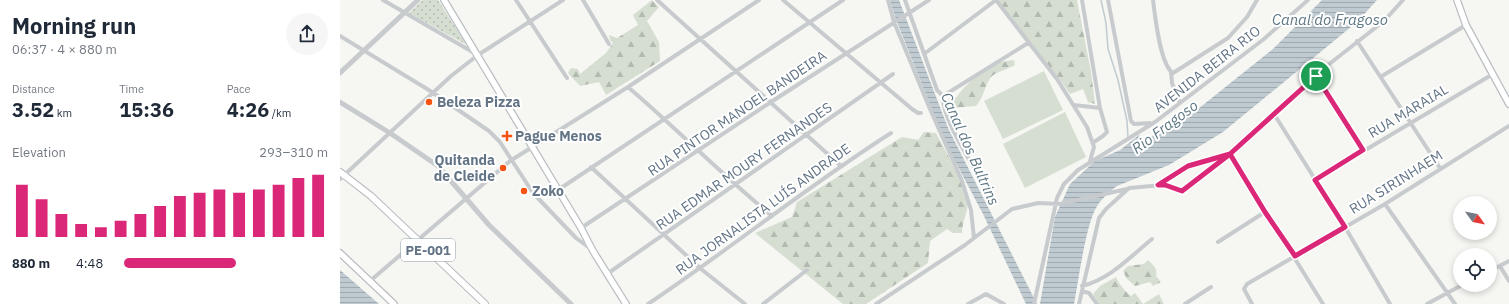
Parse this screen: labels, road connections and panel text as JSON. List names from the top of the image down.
{
  "streets": {
    "main road": ["PE-001"],
    "street": [
      "AVENIDA BEIRA RIO",
      "RUA MARAIAL",
      "RUA PINTOR MANOEL BANDEIRA",
      "RUA EDMAR MOURY FERNANDES",
      "RUA SIRINHAEM",
      "RUA JORNALISTA LUÍS ANDRADE"
    ]
  },
  "water": ["Canal do Fragoso", "Rio Fragoso", "Canal dos Bultrins"],
  "places": {
    "other": ["Beleza Pizza", "Quitanda de Cleide", "Zoko"],
    "health": ["Pague Menos"]
  },
  "north": "bottom right",
  "page": {
    "heading": ["Morning run", "06:37 · 4 × 880 m"],
    "stats": [
      ["Distance", "3.52 km"],
      ["Time", "15:36"],
      ["Pace", "4:26 /km"]
    ],
    "chart": ["Elevation", "293–310 m"],
    "list": [
      {
        "name": "880 m",
        "note": "4:48"
      }
    ]
  }
}
